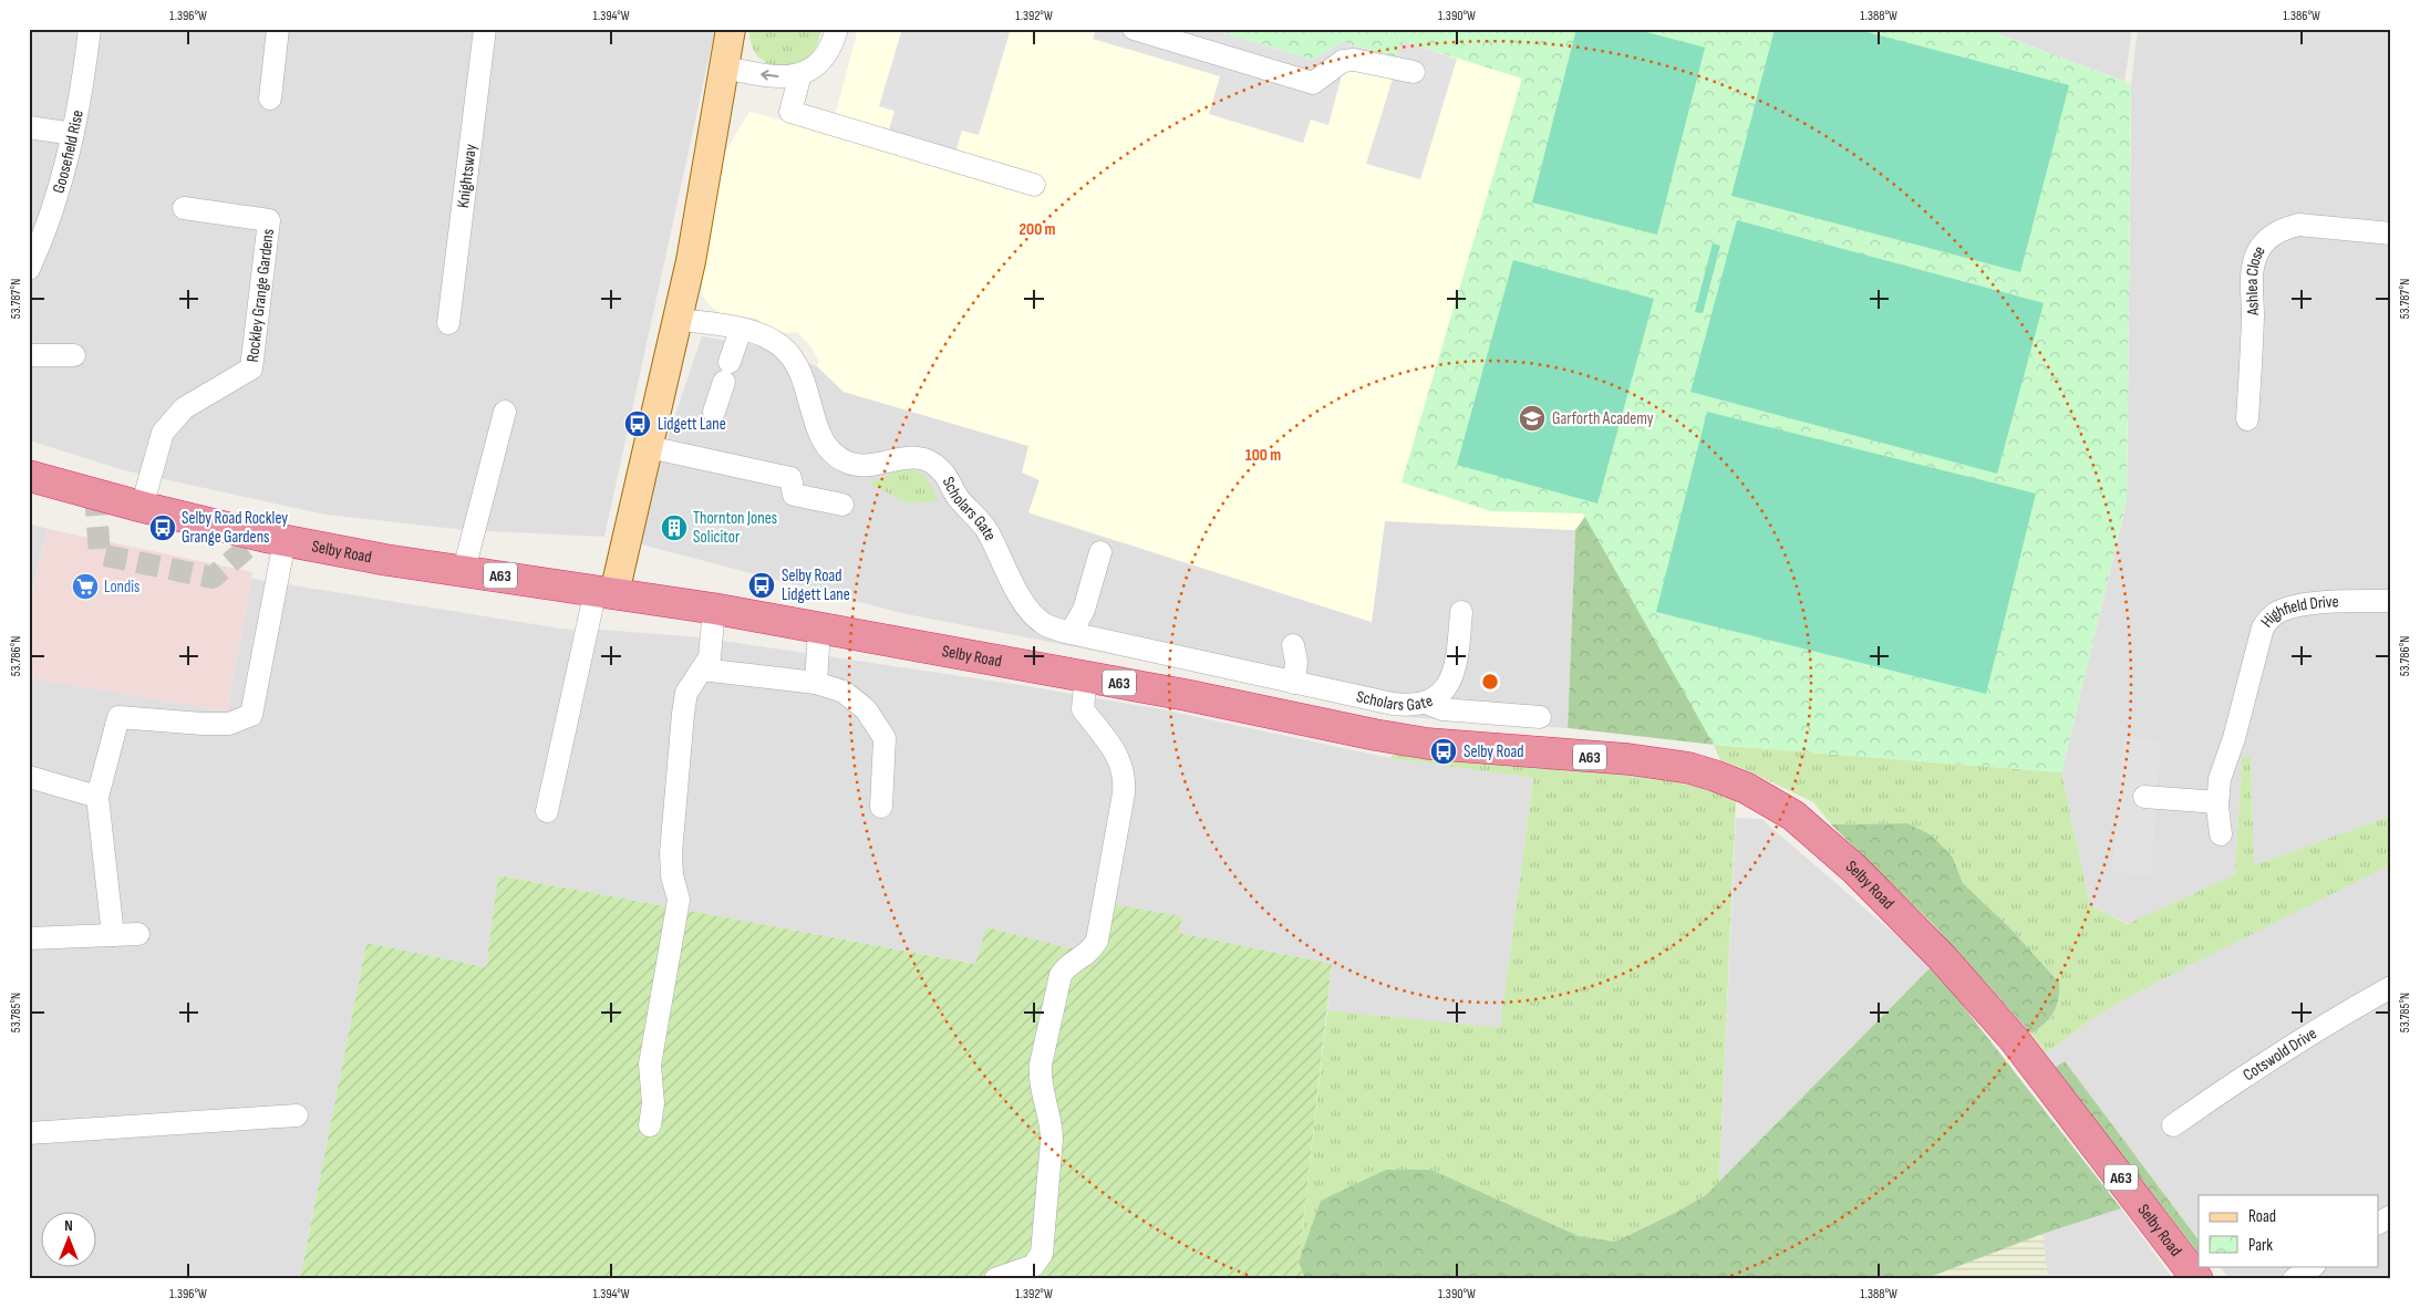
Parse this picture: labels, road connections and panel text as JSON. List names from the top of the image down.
{
  "streets": {
    "highway": ["Selby Road", "A63"],
    "street": [
      "Goosefield Rise",
      "Knightsway",
      "Ashlea Close",
      "Rockley Grange Gardens",
      "Scholars Gate",
      "Highfield Drive",
      "Cotswold Drive"
    ]
  },
  "crossings": [
    ["Rockley Grange Gardens", "Selby Road"]
  ],
  "places": {
    "school or university": ["Garforth Academy"],
    "bus stop": [
      "Lidgett Lane",
      "Selby Road Rockley Grange Gardens",
      "Selby Road Lidgett Lane",
      "Selby Road"
    ],
    "building": ["Thornton Jones Solicitor"],
    "supermarket": ["Londis"]
  },
  "legend": ["Road", "Park"],
  "north": "top",
  "coordinates": [
    "1.396°W",
    "1.394°W",
    "1.392°W",
    "1.390°W",
    "1.388°W",
    "1.386°W",
    "53.787°N",
    "53.786°N",
    "53.785°N"
  ],
  "rings": ["200 m", "100 m"]
}
